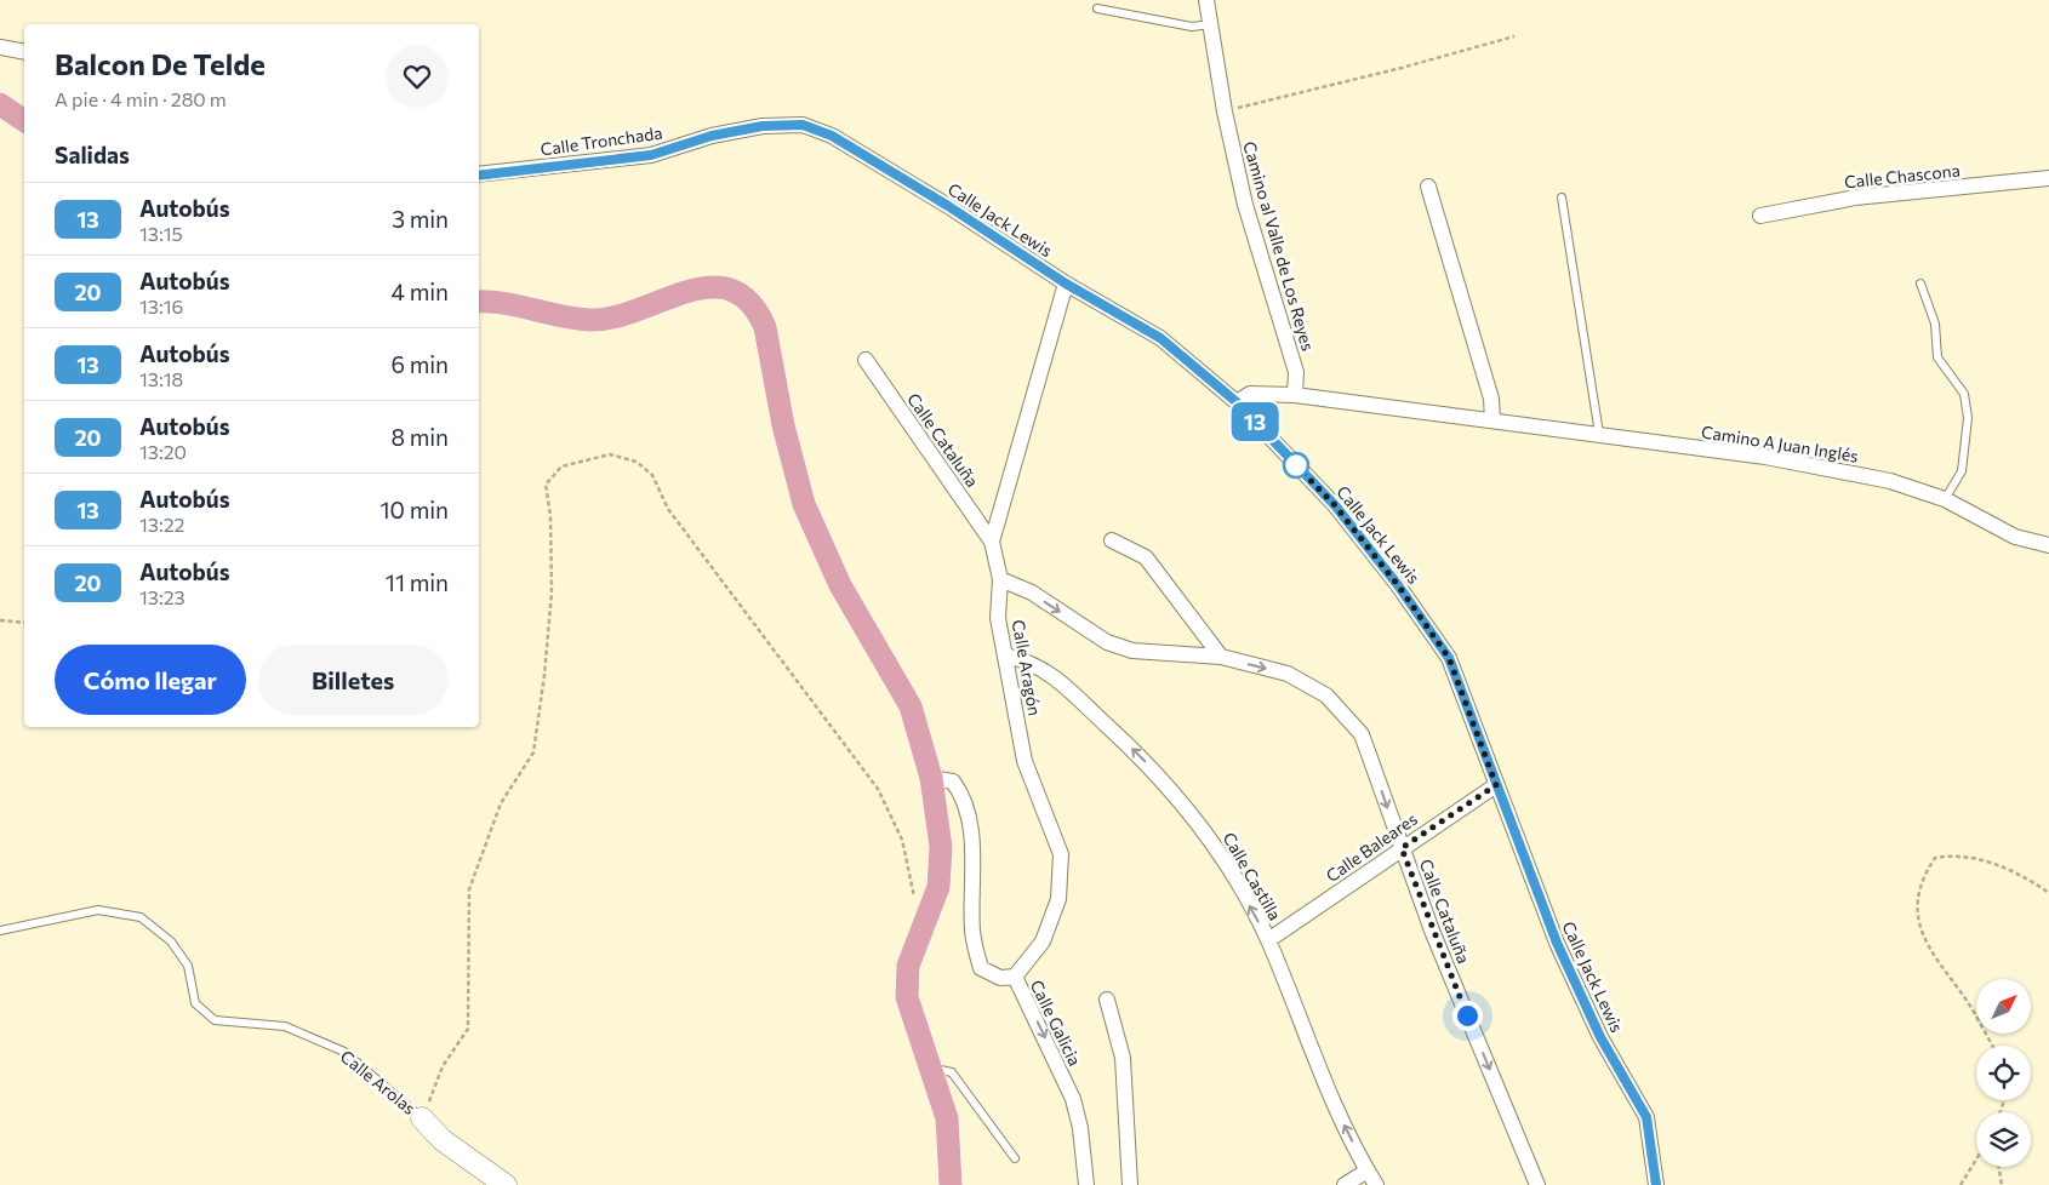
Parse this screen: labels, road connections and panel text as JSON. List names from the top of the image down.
{
  "streets": {
    "street": [
      "Calle Tronchada",
      "Calle Chascona",
      "Calle Jack Lewis",
      "Camino al Valle de Los Reyes",
      "Calle Cataluña",
      "Camino A Juan Inglés",
      "Calle Aragón",
      "Calle Baleares",
      "Calle Castilla",
      "Calle Galicia",
      "Calle Arolas"
    ]
  },
  "crossings": [
    ["Calle Tronchada", "Calle Jack Lewis"],
    ["Calle Jack Lewis", "Camino A Juan Inglés"],
    ["Calle Jack Lewis", "Calle Aragón"],
    ["Calle Jack Lewis", "Calle Baleares"],
    ["Camino al Valle de Los Reyes", "Camino A Juan Inglés"],
    ["Calle Cataluña", "Calle Aragón"],
    ["Calle Cataluña", "Calle Baleares"],
    ["Calle Aragón", "Calle Castilla"],
    ["Calle Aragón", "Calle Galicia"],
    ["Calle Baleares", "Calle Castilla"]
  ],
  "one_way": ["Calle Cataluña", "Calle Castilla"],
  "lines": ["bus line 13"],
  "north": "top right",
  "page": {
    "on_map": "13",
    "heading": [
      ["Balcon De Telde", "A pie · 4 min · 280 m"],
      "Salidas"
    ],
    "list": [
      {
        "mark": "13",
        "name": "Autobús",
        "note": "13:15",
        "value": "3 min"
      },
      {
        "mark": "20",
        "name": "Autobús",
        "note": "13:16",
        "value": "4 min"
      },
      {
        "mark": "13",
        "name": "Autobús",
        "note": "13:18",
        "value": "6 min"
      },
      {
        "mark": "20",
        "name": "Autobús",
        "note": "13:20",
        "value": "8 min"
      },
      {
        "mark": "13",
        "name": "Autobús",
        "note": "13:22",
        "value": "10 min"
      },
      {
        "mark": "20",
        "name": "Autobús",
        "note": "13:23",
        "value": "11 min"
      }
    ],
    "buttons": ["Cómo llegar", "Billetes"]
  }
}
